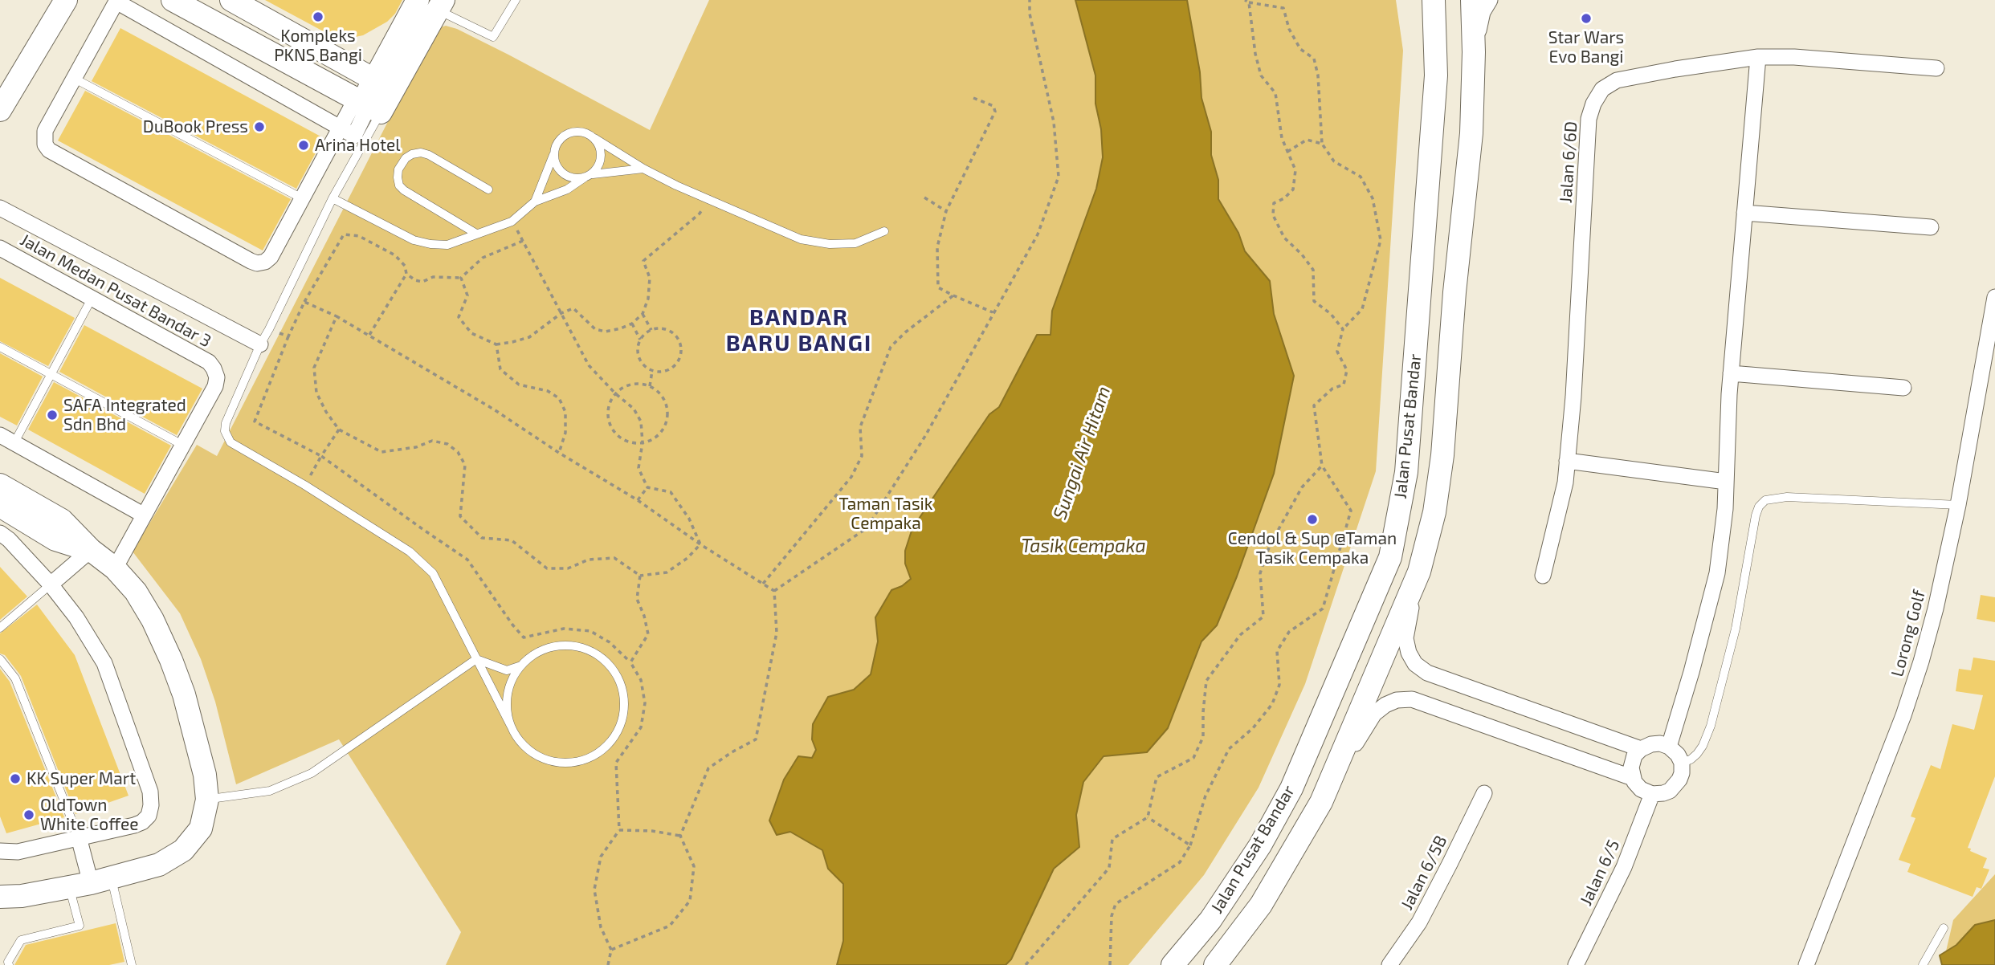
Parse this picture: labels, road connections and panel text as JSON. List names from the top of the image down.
{
  "streets": {
    "main road": ["Jalan Pusat Bandar"],
    "street": [
      "Jalan 6/6D",
      "Jalan Medan Pusat Bandar 3",
      "Lorong Golf",
      "Jalan 6/5B",
      "Jalan 6/5"
    ]
  },
  "districts": ["BANDAR BARU BANGI"],
  "water": ["Sungai Air Hitam", "Tasik Cempaka"],
  "parks": ["Taman Tasik Cempaka"],
  "places": [
    "Kompleks PKNS Bangi",
    "Star Wars Evo Bangi",
    "DuBook Press",
    "Arina Hotel",
    "SAFA Integrated Sdn Bhd",
    "Cendol & Sup @Taman Tasik Cempaka",
    "KK Super Mart",
    "OldTown White Coffee"
  ]
}
